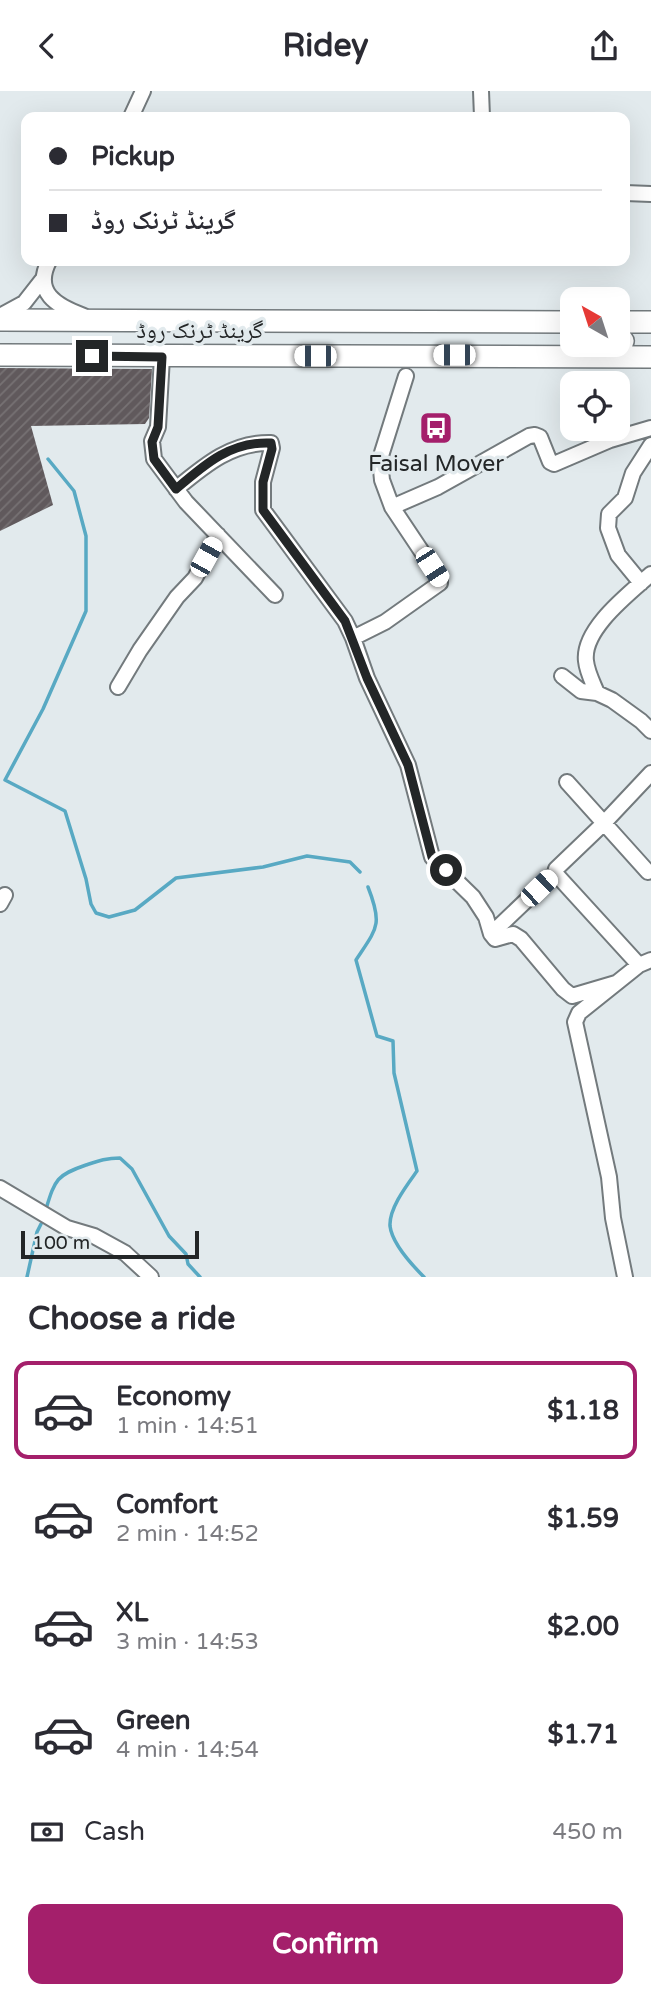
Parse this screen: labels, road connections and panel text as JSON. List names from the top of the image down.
{
  "streets": {
    "highway": ["گرینڈ ٹرنک روڈ"]
  },
  "places": {
    "bus stop": ["Faisal Mover"]
  },
  "scale_bar": "100 m",
  "north": "top left",
  "page": {
    "header": "Ridey",
    "banner": ["Pickup", "گرینڈ ٹرنک روڈ"],
    "scale": "100 m",
    "heading": "Choose a ride",
    "list": [
      {
        "name": "Economy",
        "note": "1 min · 14:51",
        "value": "$1.18"
      },
      {
        "name": "Comfort",
        "note": "2 min · 14:52",
        "value": "$1.59"
      },
      {
        "name": "XL",
        "note": "3 min · 14:53",
        "value": "$2.00"
      },
      {
        "name": "Green",
        "note": "4 min · 14:54",
        "value": "$1.71"
      }
    ],
    "pay": ["Cash", "450 m"],
    "buttons": "Confirm"
  }
}
